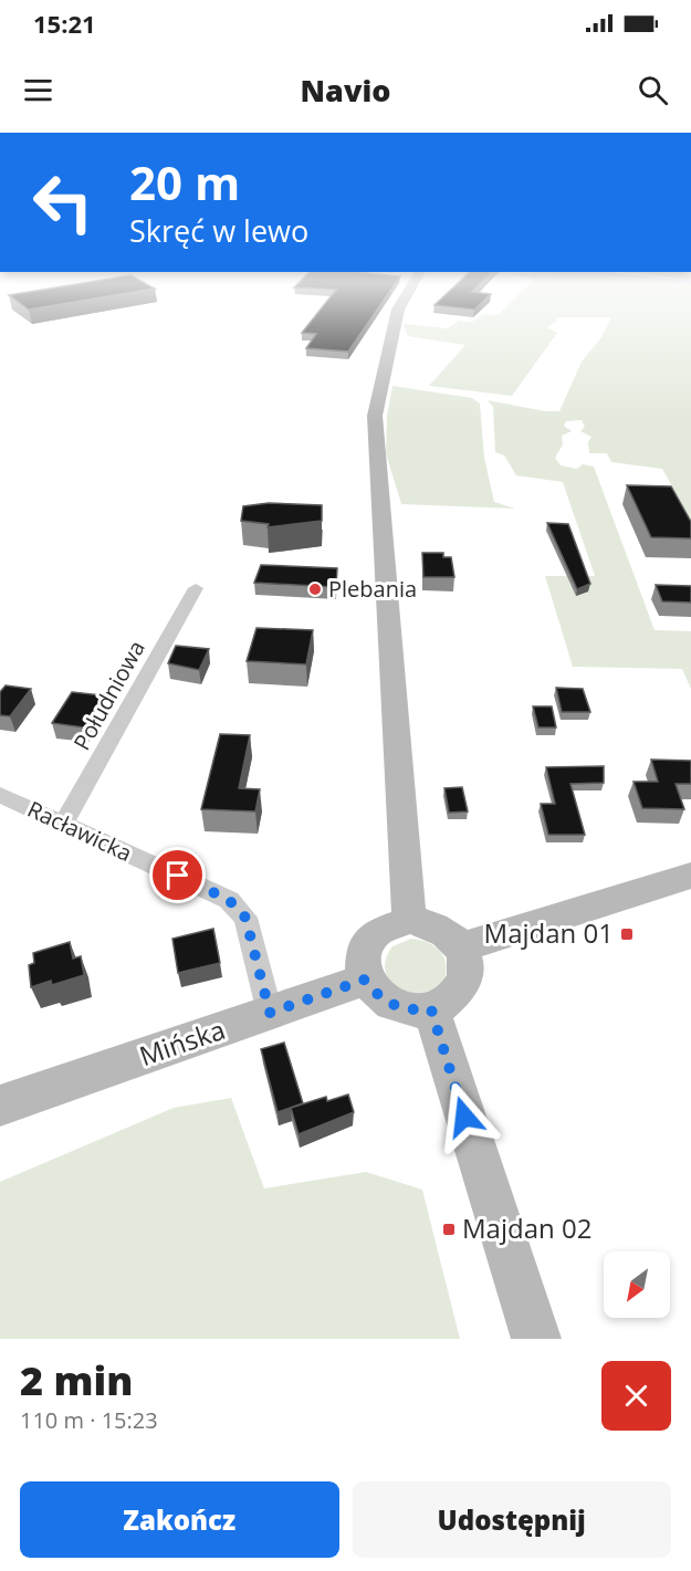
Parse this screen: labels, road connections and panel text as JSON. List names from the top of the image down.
{
  "streets": {
    "street": ["Południowa", "Racławicka", "Mińska"]
  },
  "crossings": [
    ["Południowa", "Racławicka"],
    ["Racławicka", "Mińska"]
  ],
  "places": {
    "other": ["Plebania"],
    "transit": ["Majdan 01", "Majdan 02"]
  },
  "north": "bottom left",
  "page": {
    "status": "15:21",
    "header": "Navio",
    "turn": ["20 m", "Skręć w lewo"],
    "heading": ["2 min", "110 m · 15:23"],
    "buttons": ["Zakończ", "Udostępnij"]
  }
}
